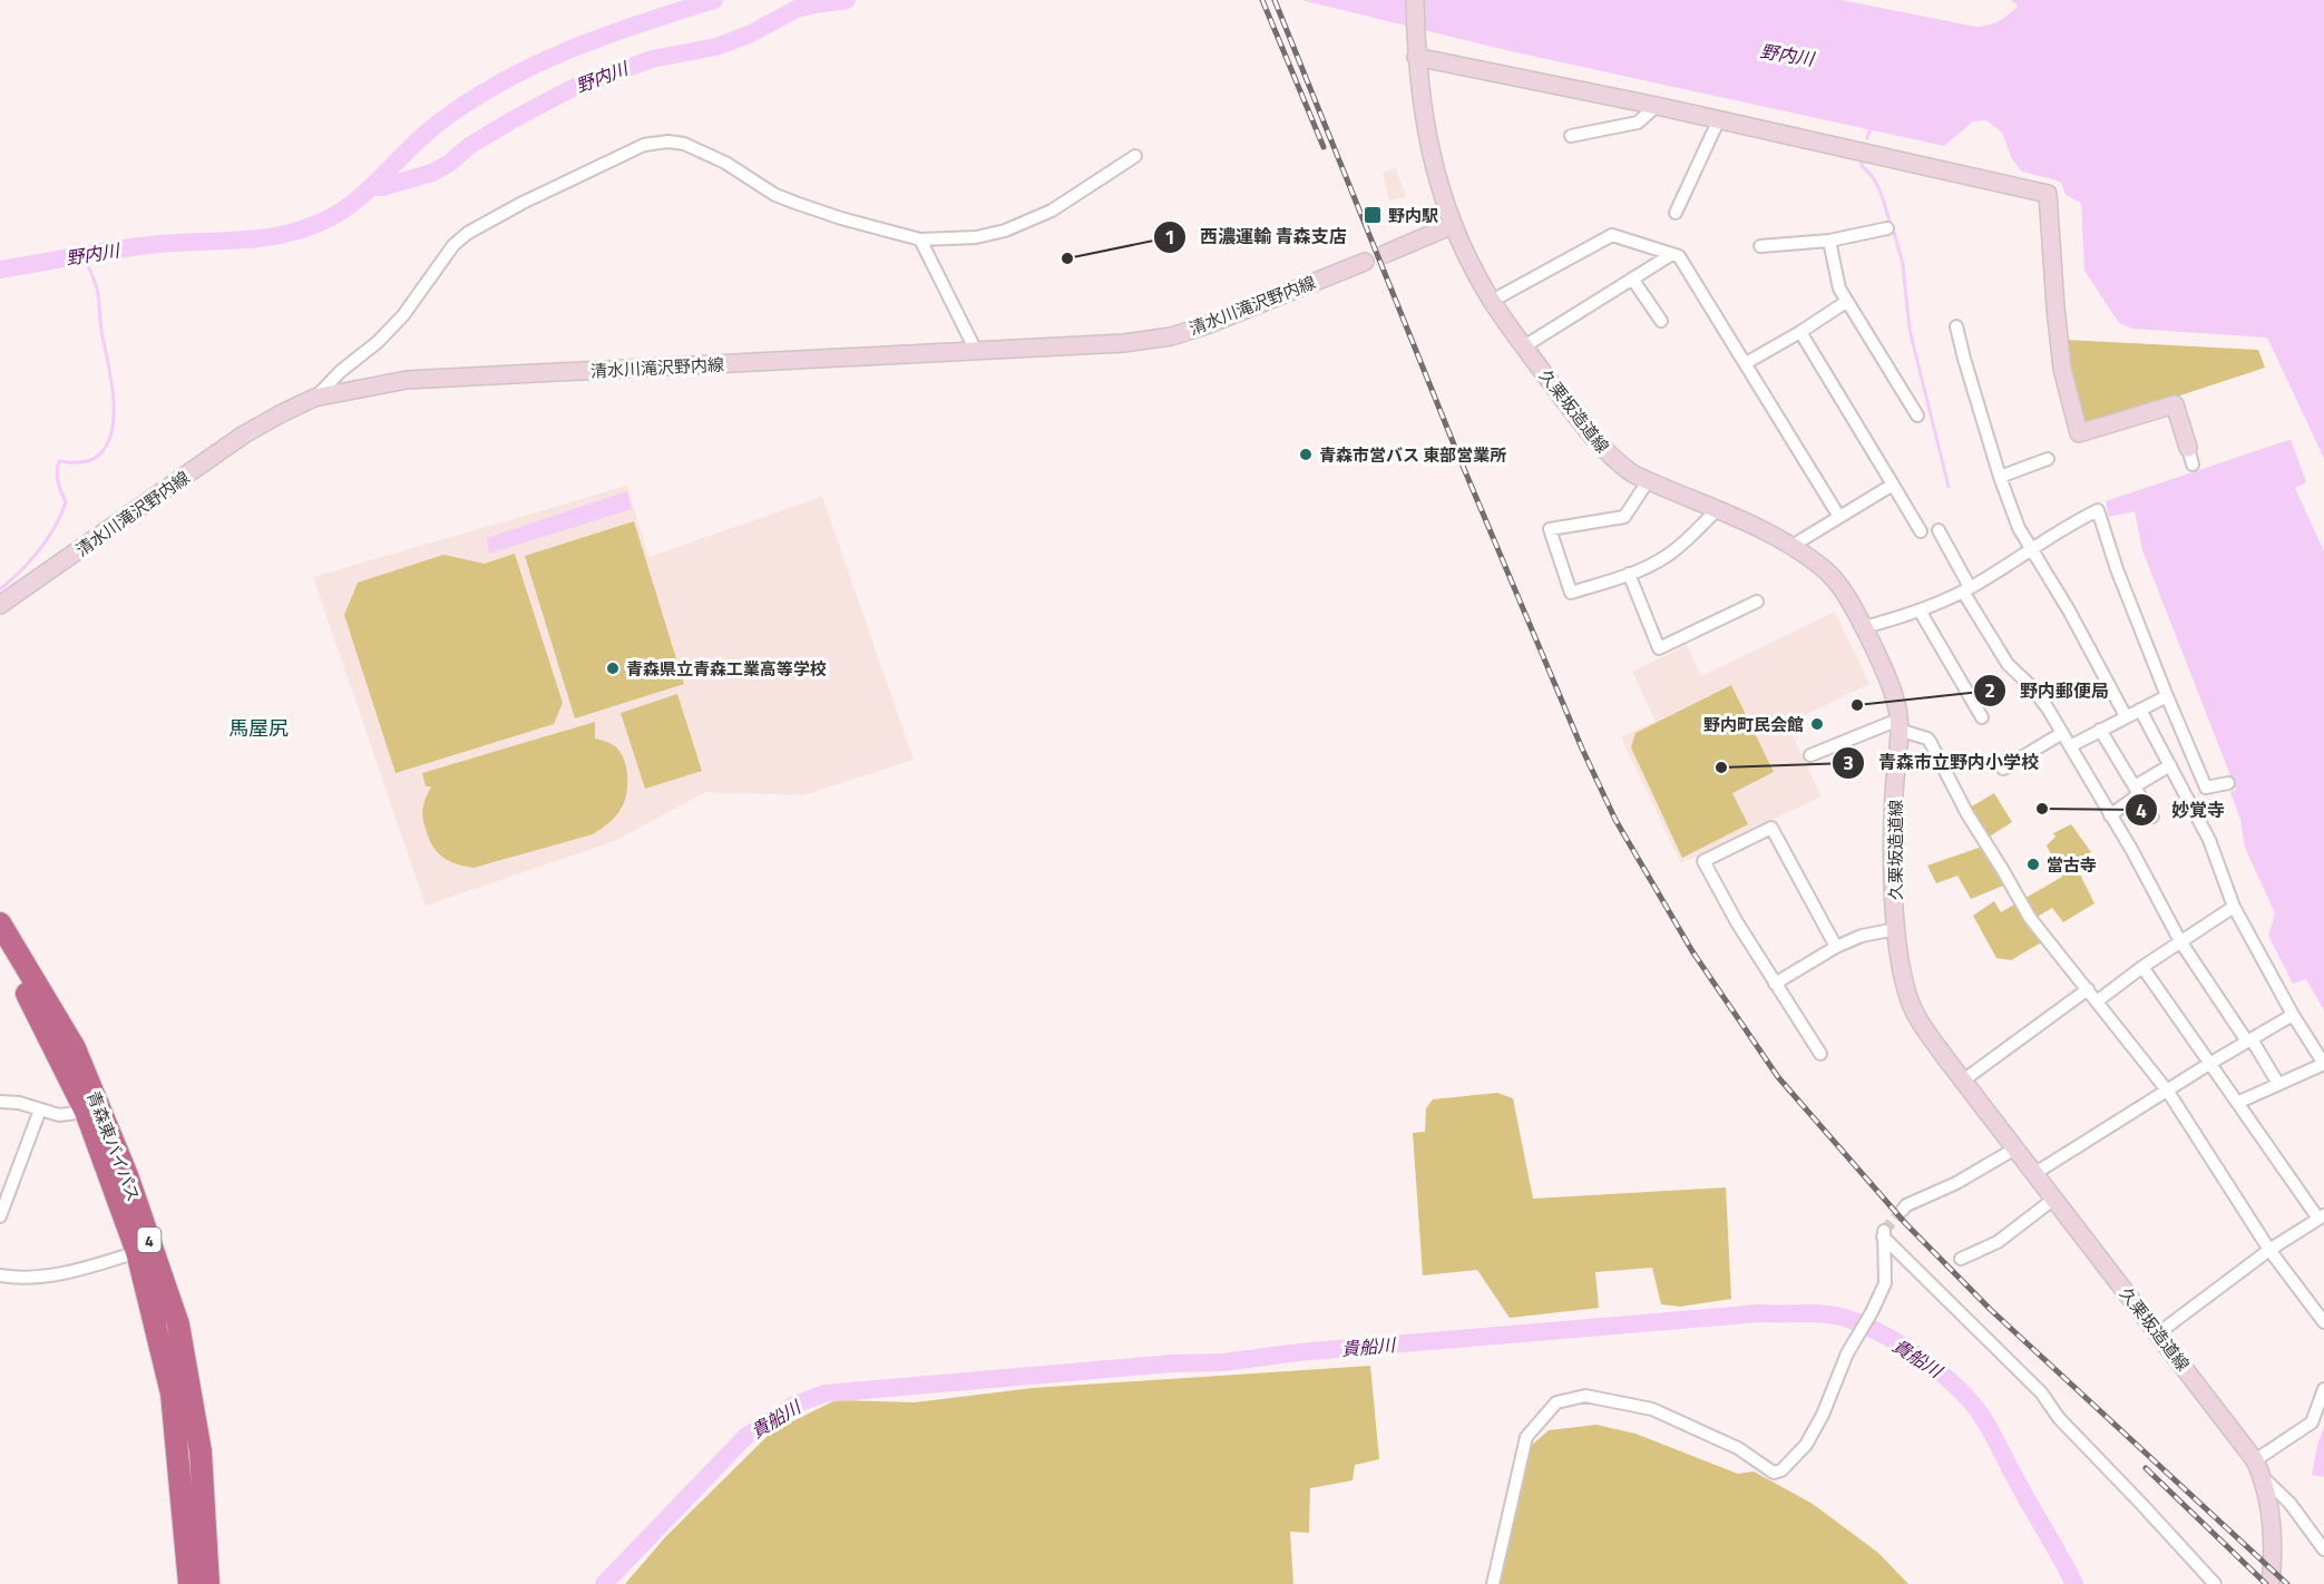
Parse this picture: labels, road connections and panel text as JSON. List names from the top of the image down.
{
  "streets": {
    "highway": ["青森東バイパス", "4"],
    "main road": ["清水川滝沢野内線", "久栗坂造道線"]
  },
  "districts": ["馬屋尻"],
  "water": ["野内川", "貴船川"],
  "places": {
    "transit": ["野内駅"],
    "other": [
      "西濃運輸 青森支店",
      "青森市営バス 東部営業所",
      "青森県立青森工業高等学校",
      "野内郵便局",
      "野内町民会館",
      "青森市立野内小学校",
      "妙覚寺",
      "當古寺"
    ]
  }
}
